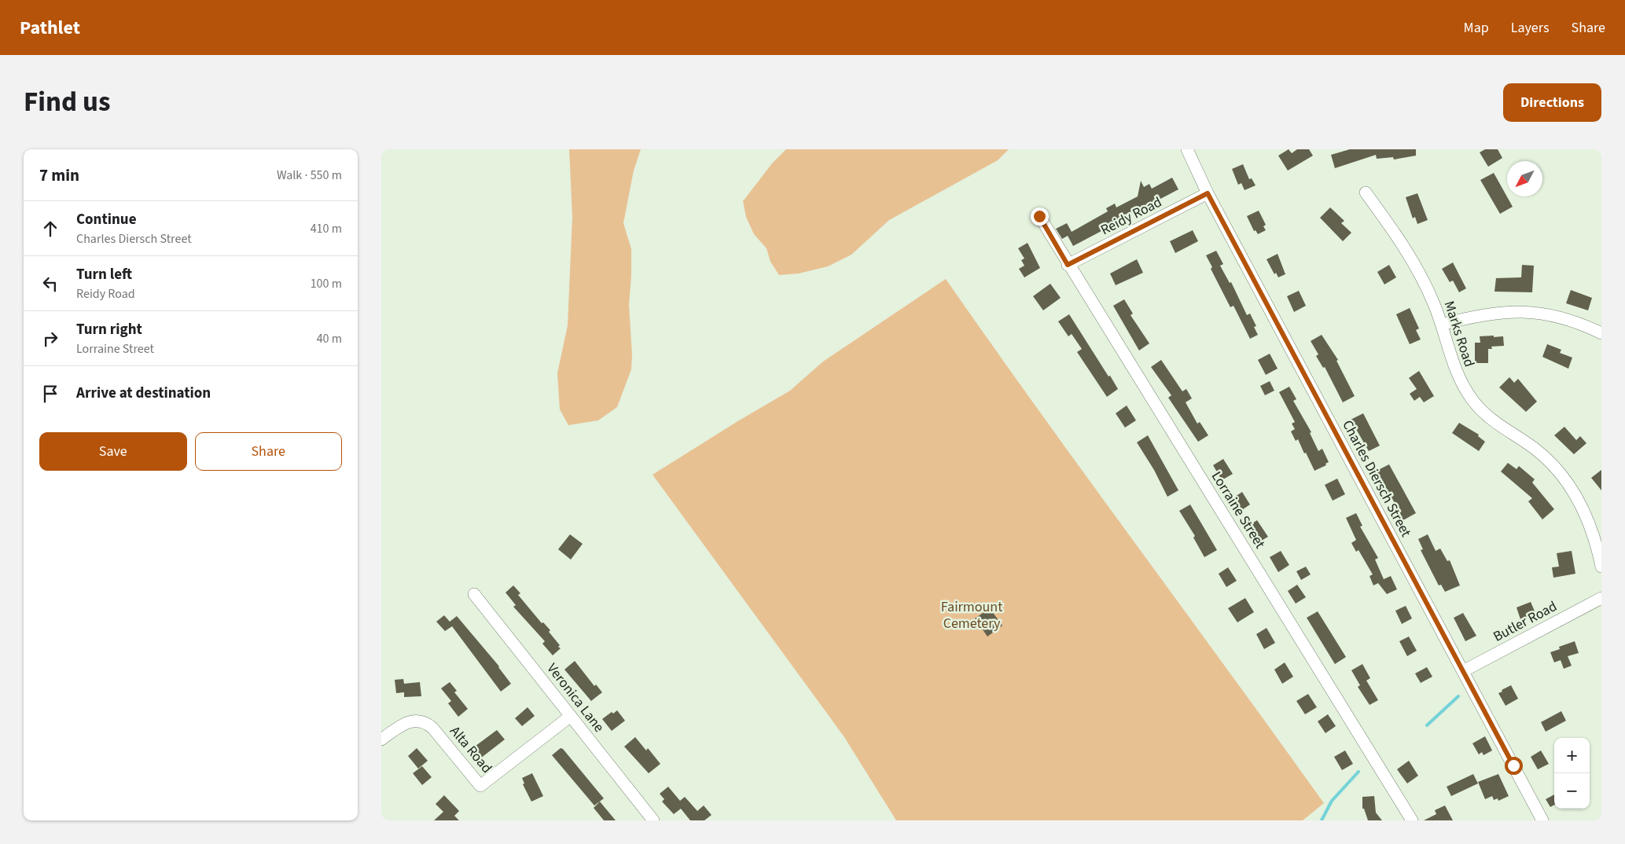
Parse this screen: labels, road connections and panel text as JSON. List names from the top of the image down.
{
  "streets": {
    "street": [
      "Reidy Road",
      "Marks Road",
      "Charles Diersch Street",
      "Lorraine Street",
      "Butler Road",
      "Veronica Lane",
      "Alta Road"
    ]
  },
  "crossings": [
    ["Reidy Road", "Charles Diersch Street"],
    ["Reidy Road", "Lorraine Street"],
    ["Charles Diersch Street", "Butler Road"],
    ["Veronica Lane", "Alta Road"]
  ],
  "parks": ["Fairmount Cemetery"],
  "north": "bottom left",
  "page": {
    "header": "Pathlet",
    "nav": ["Map", "Layers", "Share"],
    "title": "Find us",
    "buttons": [
      "Directions",
      ["Save", "Share"]
    ],
    "heading": ["7 min", "Walk · 550 m"],
    "list": [
      ["Continue", "Charles Diersch Street", "410 m"],
      ["Turn left", "Reidy Road", "100 m"],
      ["Turn right", "Lorraine Street", "40 m"],
      "Arrive at destination"
    ],
    "map_buttons": ["+", "−"]
  }
}
